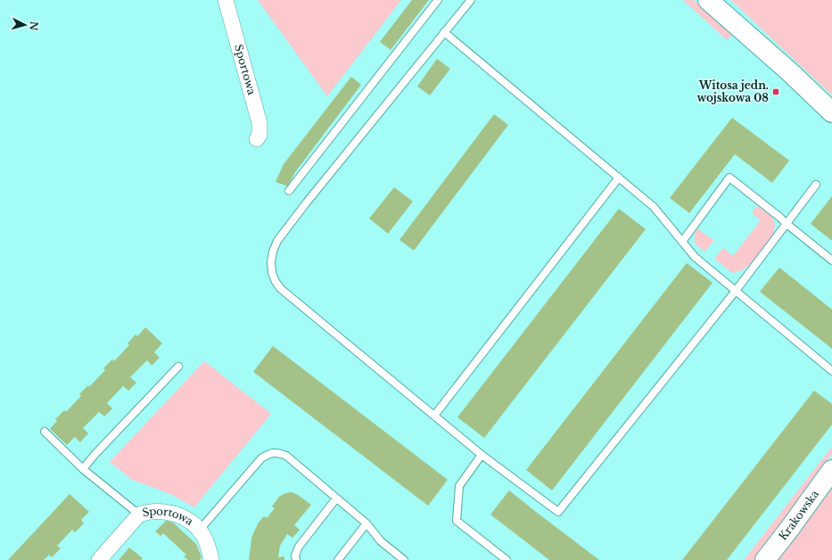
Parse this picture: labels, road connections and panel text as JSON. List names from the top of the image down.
{
  "streets": {
    "main road": ["Krakowska"],
    "street": ["Sportowa"]
  },
  "places": {
    "transit": ["Witosa jedn. wojskowa 08"]
  },
  "north": "right"
}
